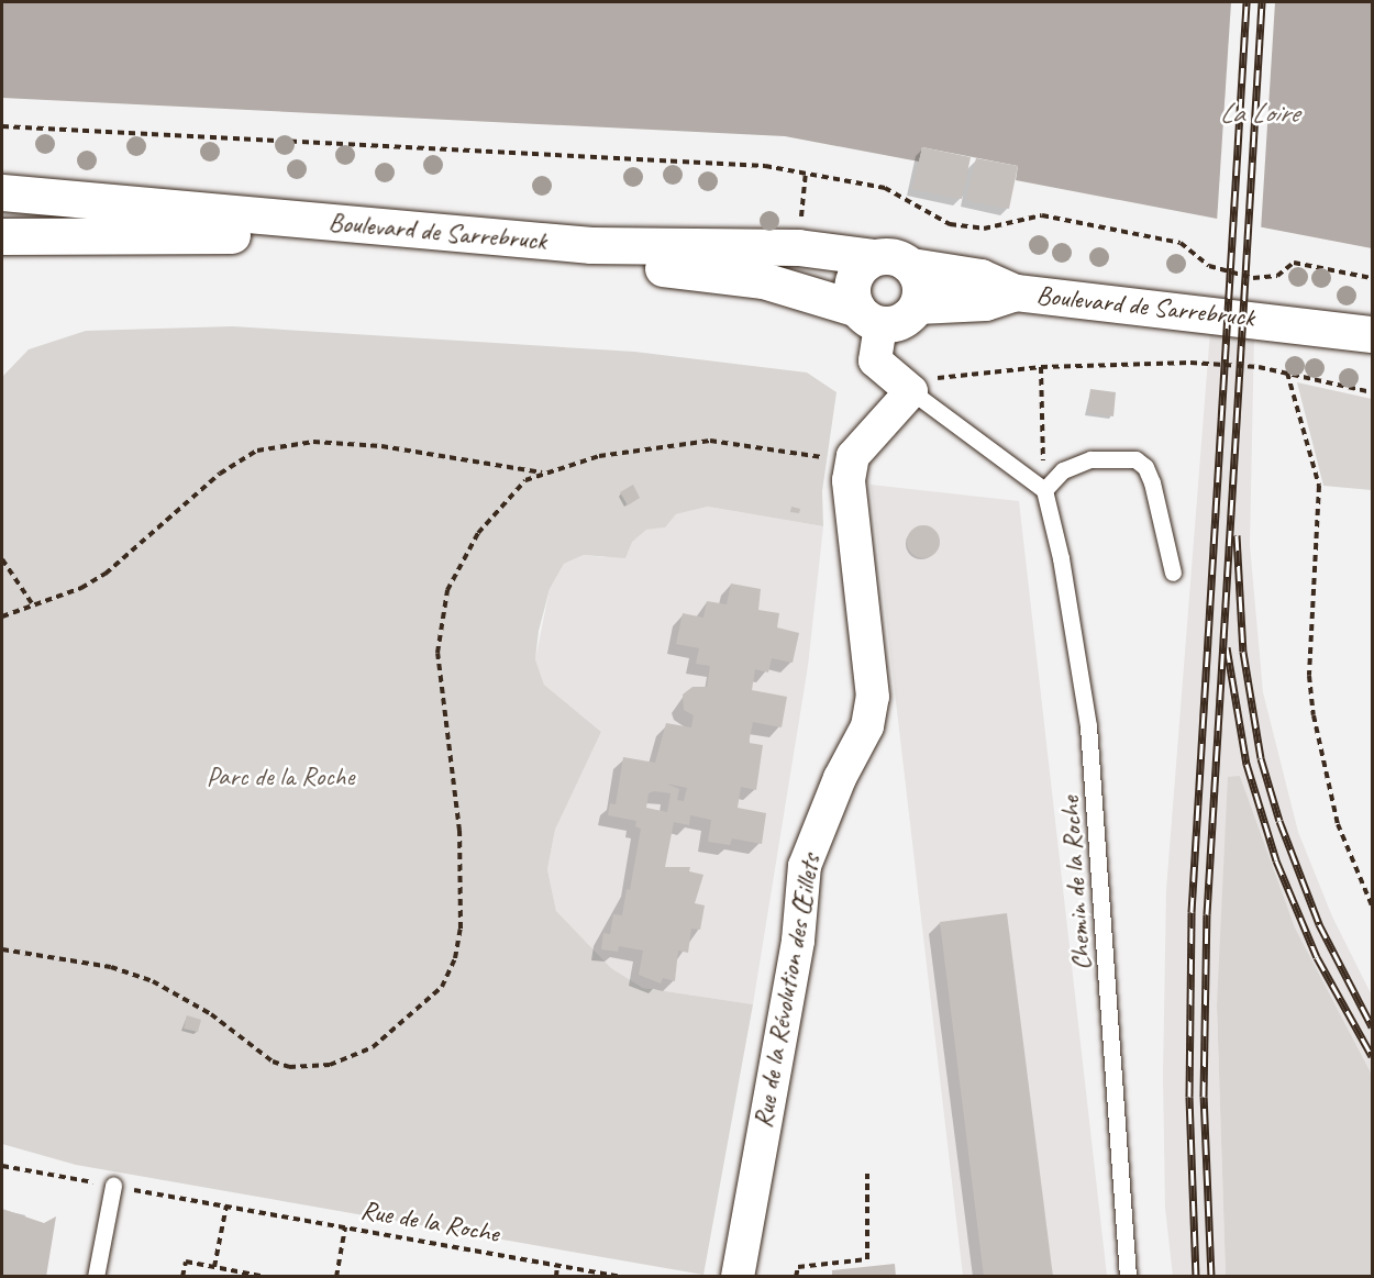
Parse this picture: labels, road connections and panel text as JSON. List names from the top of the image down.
{
  "streets": {
    "main road": ["Boulevard de Sarrebruck"],
    "street": ["Rue de la Révolution des Œillets"],
    "lane": ["Chemin de la Roche"],
    "path": ["Rue de la Roche"]
  },
  "water": ["La Loire"],
  "parks": ["Parc de la Roche"]
}
